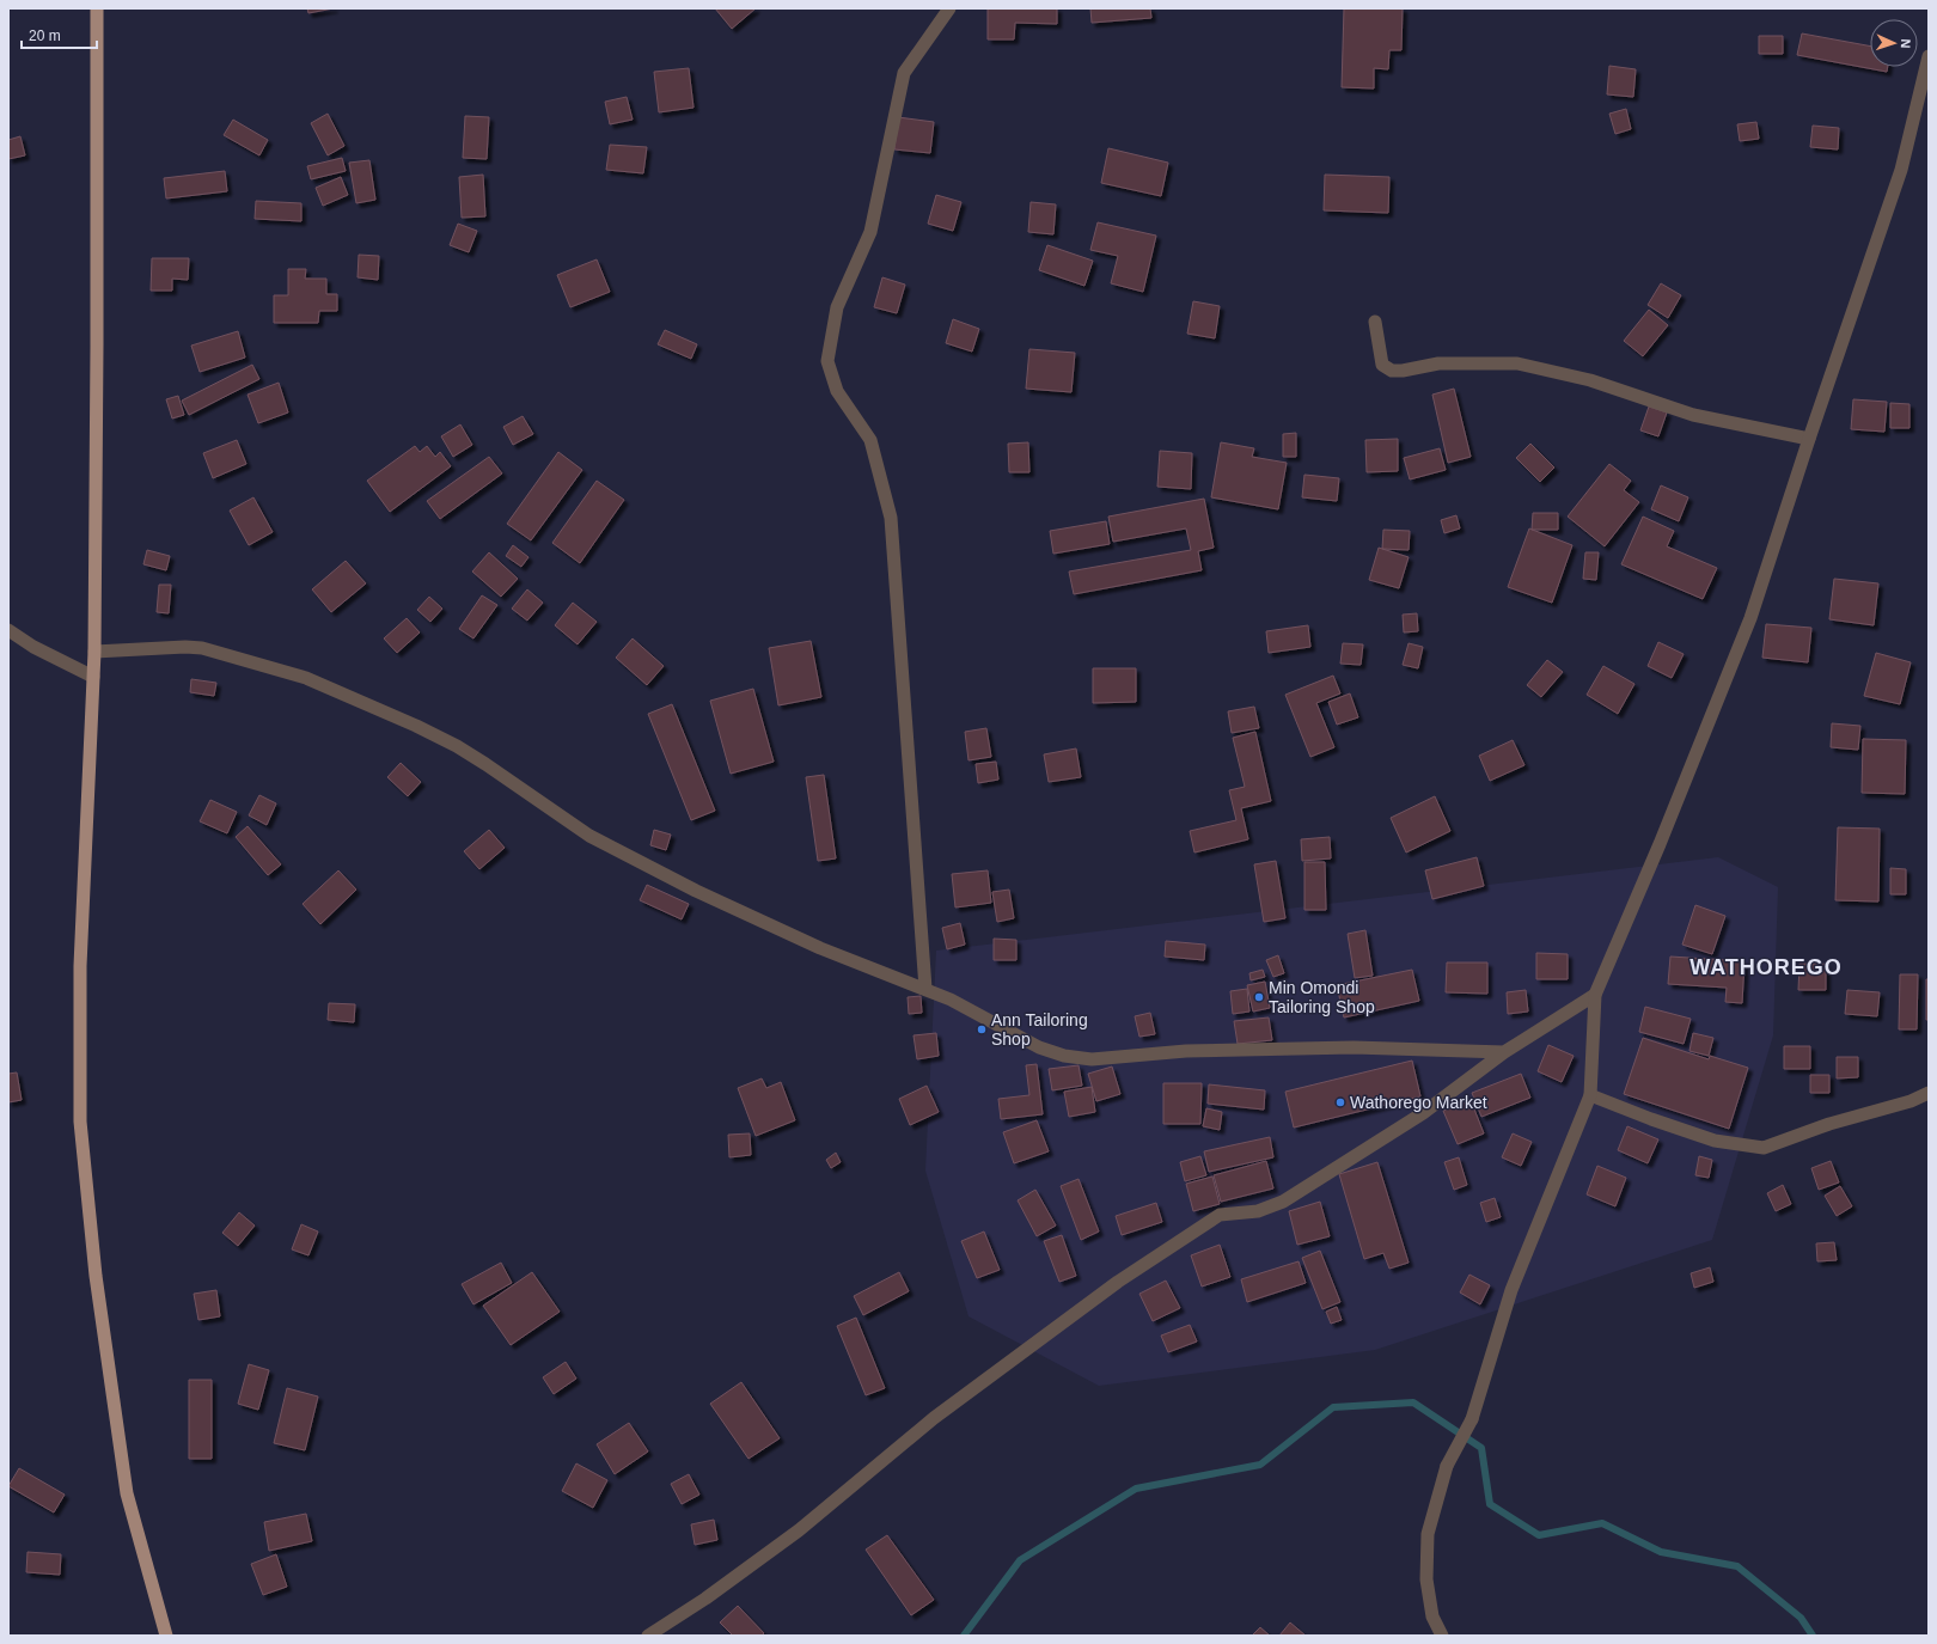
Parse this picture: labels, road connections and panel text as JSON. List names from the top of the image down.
{
  "districts": ["WATHOREGO"],
  "places": ["Min Omondi Tailoring Shop", "Ann Tailoring Shop", "Wathorego Market"],
  "scale_bar": "20 m",
  "north": "right"
}
